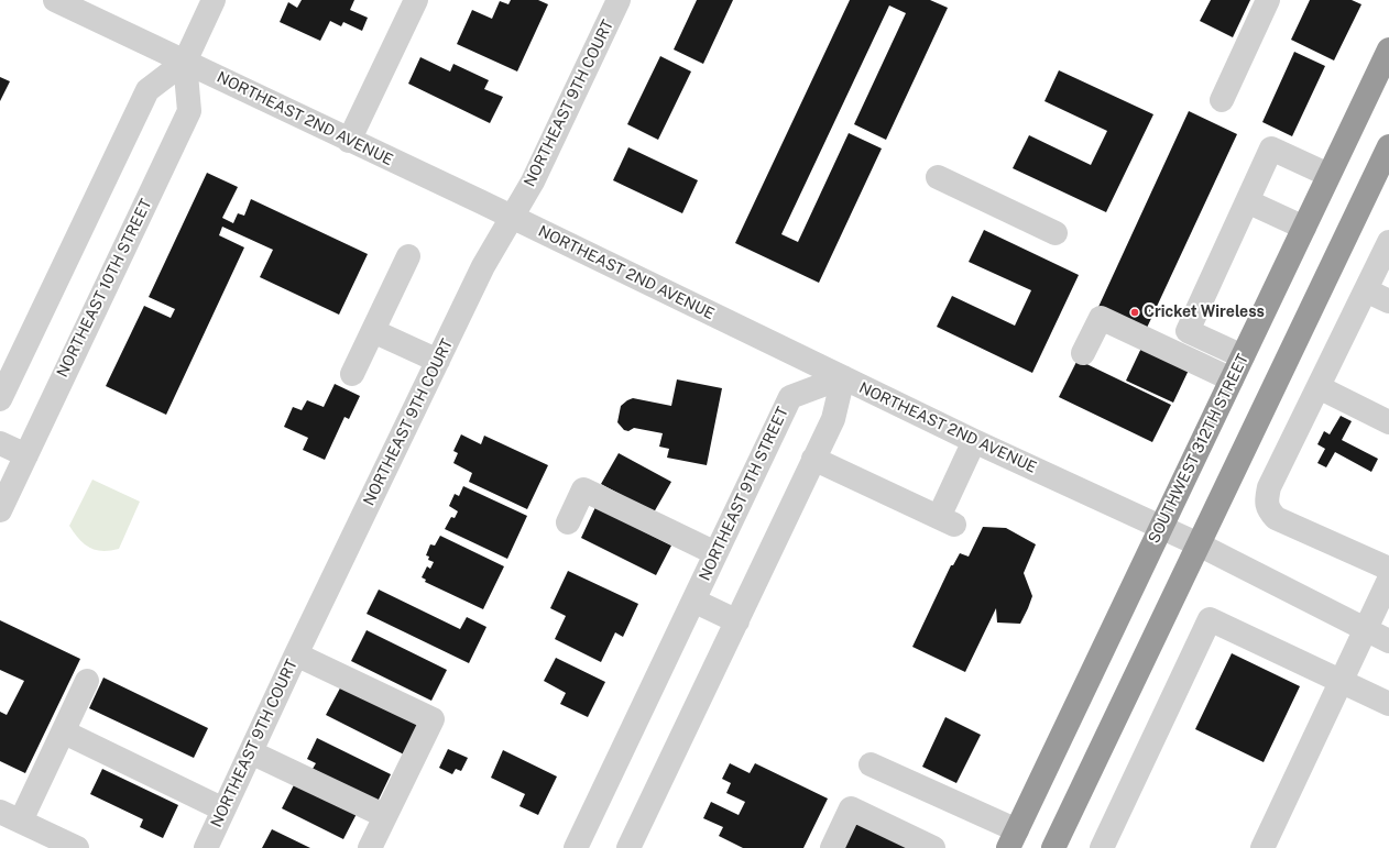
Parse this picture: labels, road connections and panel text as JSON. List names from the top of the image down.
{
  "streets": {
    "highway": ["SOUTHWEST 312TH STREET"],
    "street": [
      "NORTHEAST 9TH COURT",
      "NORTHEAST 2ND AVENUE",
      "NORTHEAST 10TH STREET",
      "NORTHEAST 9TH STREET"
    ]
  },
  "crossings": [
    ["NORTHEAST 9TH COURT", "NORTHEAST 2ND AVENUE"],
    ["NORTHEAST 2ND AVENUE", "NORTHEAST 10TH STREET"],
    ["NORTHEAST 2ND AVENUE", "SOUTHWEST 312TH STREET"],
    ["NORTHEAST 2ND AVENUE", "NORTHEAST 9TH STREET"]
  ],
  "places": ["Cricket Wireless"]
}
